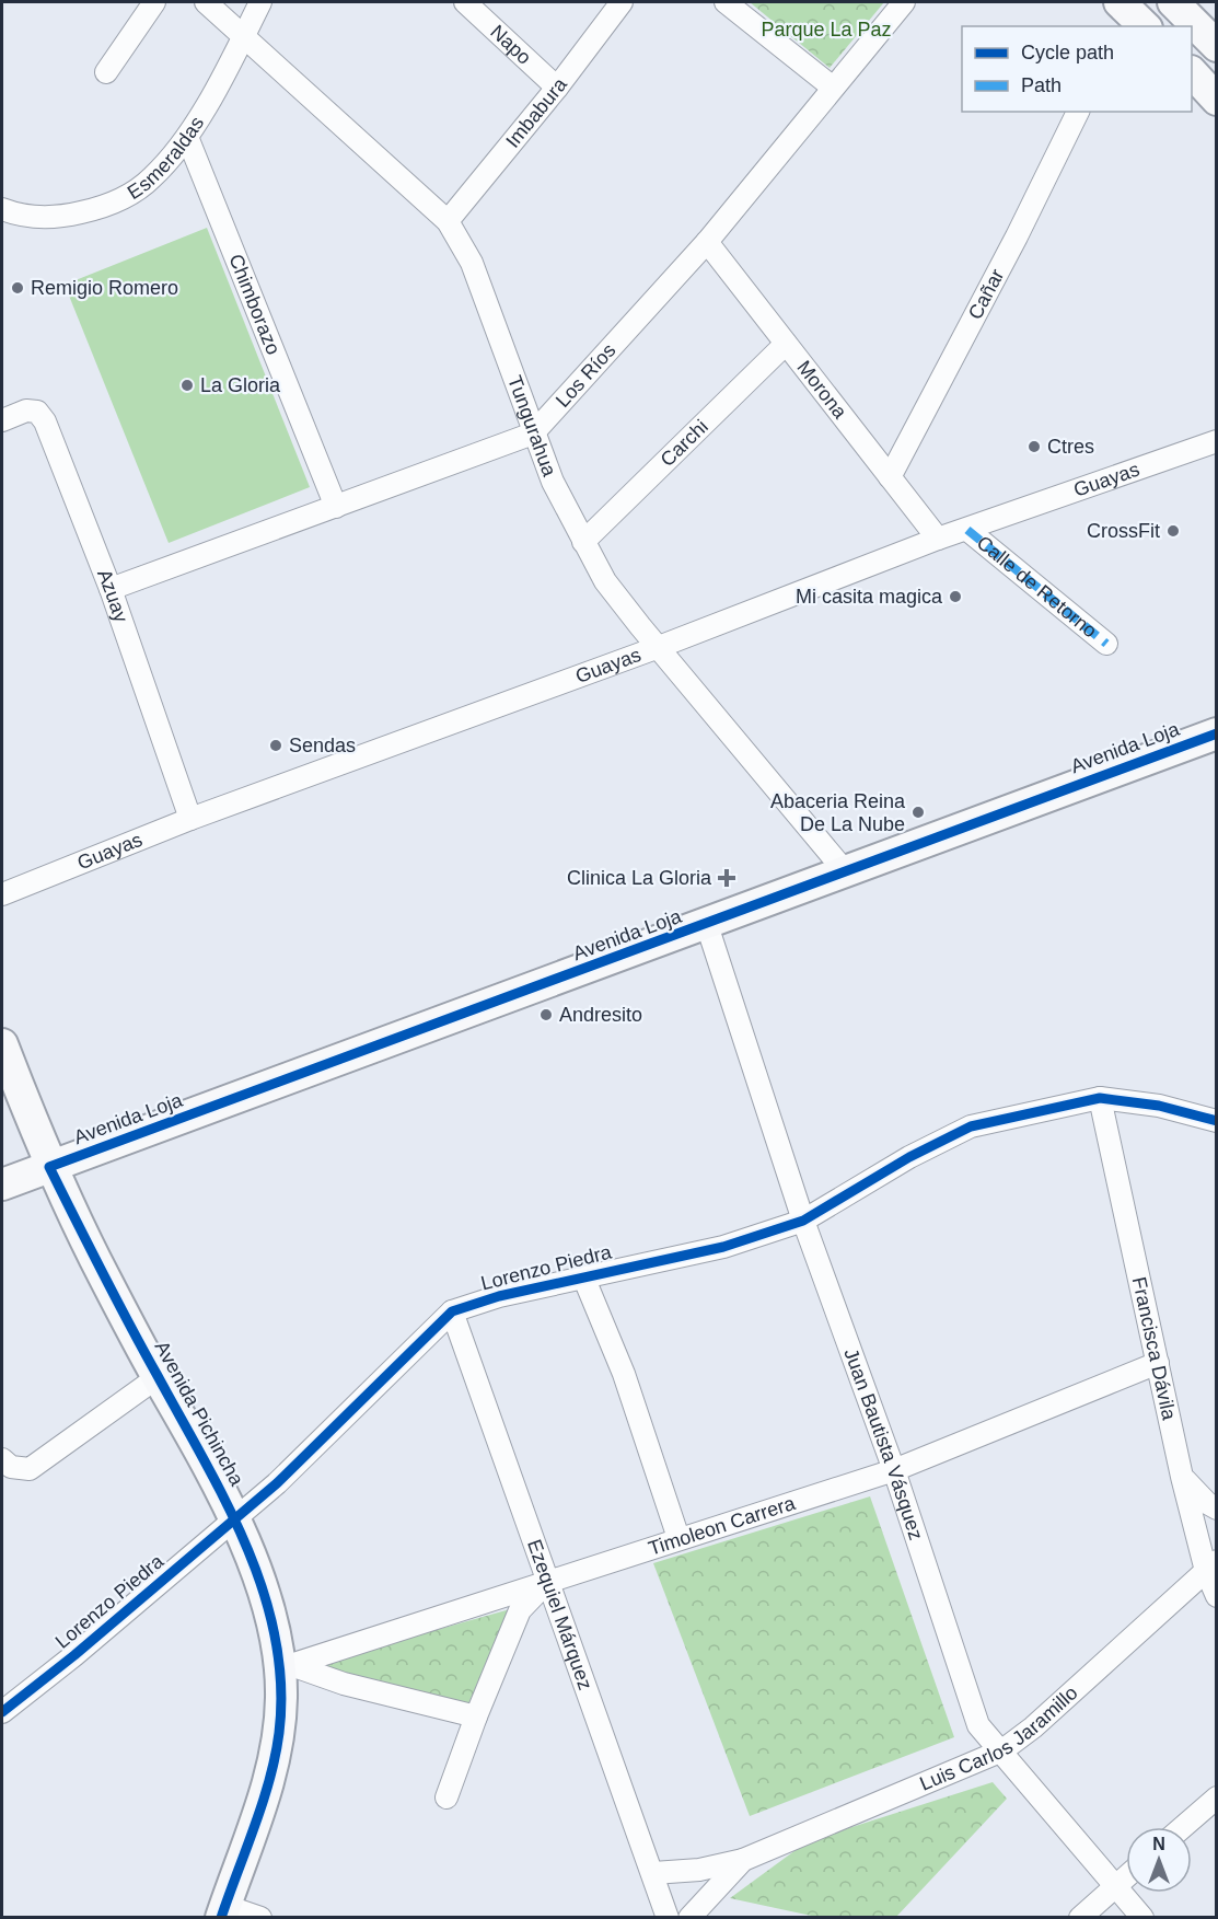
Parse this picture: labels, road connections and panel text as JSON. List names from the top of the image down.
{
  "streets": {
    "street": [
      "Napo",
      "Imbabura",
      "Esmeraldas",
      "Cañar",
      "Chimborazo",
      "Los Ríos",
      "Morona",
      "Tungurahua",
      "Carchi",
      "Guayas",
      "Calle de Retorno",
      "Azuay",
      "Avenida Loja",
      "Lorenzo Piedra",
      "Francisca Dávila",
      "Avenida Pichincha",
      "Juan Bautista Vásquez",
      "Timoleon Carrera",
      "Ezequiel Márquez",
      "Luis Carlos Jaramillo"
    ]
  },
  "crossings": [
    ["Napo", "Imbabura"],
    ["Imbabura", "Tungurahua"],
    ["Esmeraldas", "Chimborazo"],
    ["Esmeraldas", "Tungurahua"],
    ["Cañar", "Morona"],
    ["Chimborazo", "Los Ríos"],
    ["Los Ríos", "Morona"],
    ["Los Ríos", "Tungurahua"],
    ["Los Ríos", "Azuay"],
    ["Morona", "Carchi"],
    ["Morona", "Guayas"],
    ["Tungurahua", "Carchi"],
    ["Tungurahua", "Guayas"],
    ["Tungurahua", "Avenida Loja"],
    ["Guayas", "Calle de Retorno"],
    ["Guayas", "Azuay"],
    ["Avenida Loja", "Avenida Pichincha"],
    ["Avenida Loja", "Juan Bautista Vásquez"],
    ["Lorenzo Piedra", "Francisca Dávila"],
    ["Lorenzo Piedra", "Avenida Pichincha"],
    ["Lorenzo Piedra", "Juan Bautista Vásquez"],
    ["Lorenzo Piedra", "Ezequiel Márquez"],
    ["Francisca Dávila", "Timoleon Carrera"],
    ["Francisca Dávila", "Luis Carlos Jaramillo"],
    ["Avenida Pichincha", "Timoleon Carrera"],
    ["Juan Bautista Vásquez", "Timoleon Carrera"],
    ["Juan Bautista Vásquez", "Luis Carlos Jaramillo"],
    ["Timoleon Carrera", "Ezequiel Márquez"],
    ["Ezequiel Márquez", "Luis Carlos Jaramillo"]
  ],
  "parks": ["Parque La Paz"],
  "places": {
    "other": [
      "Remigio Romero",
      "La Gloria",
      "Ctres",
      "CrossFit",
      "Mi casita magica",
      "Sendas",
      "Abaceria Reina De La Nube",
      "Andresito"
    ],
    "health": ["Clinica La Gloria"]
  },
  "legend": ["Cycle path", "Path"],
  "north": "top"
}
